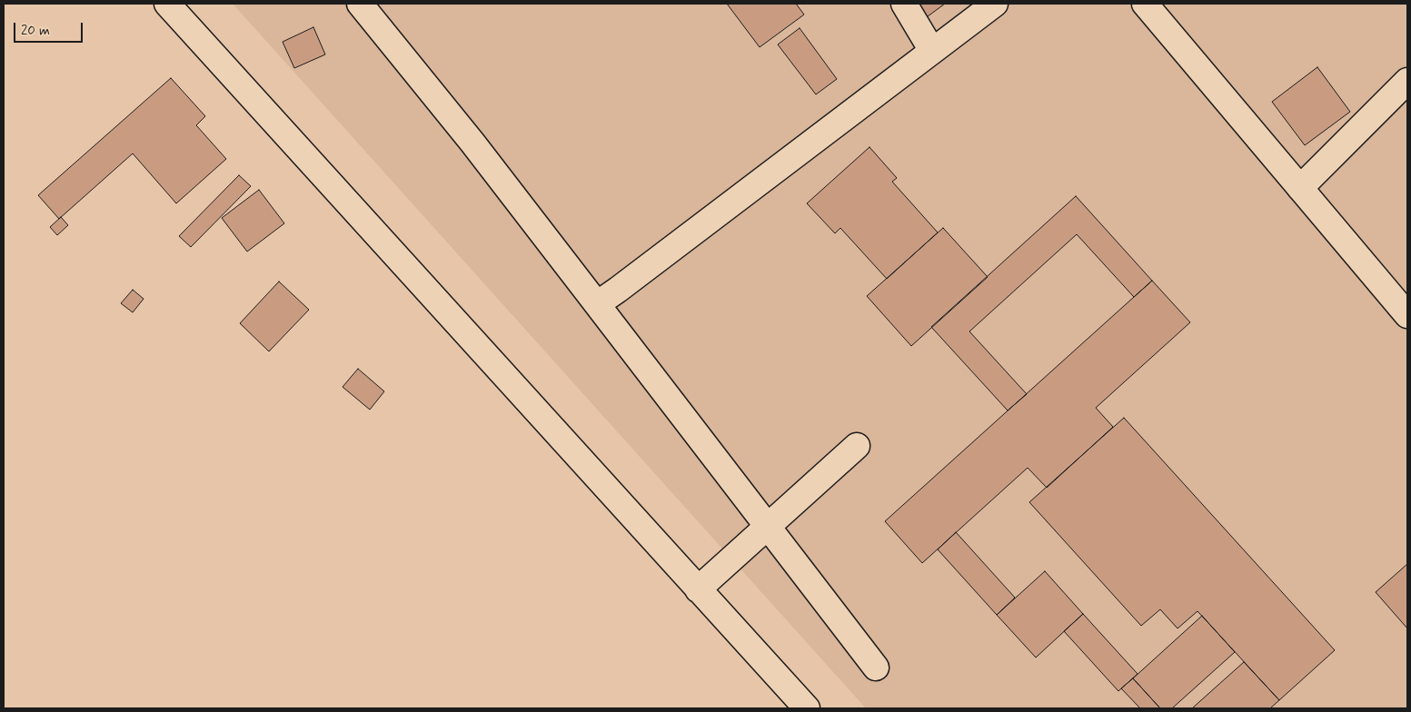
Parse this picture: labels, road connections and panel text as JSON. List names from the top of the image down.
{
  "scale_bar": "20 m"
}
